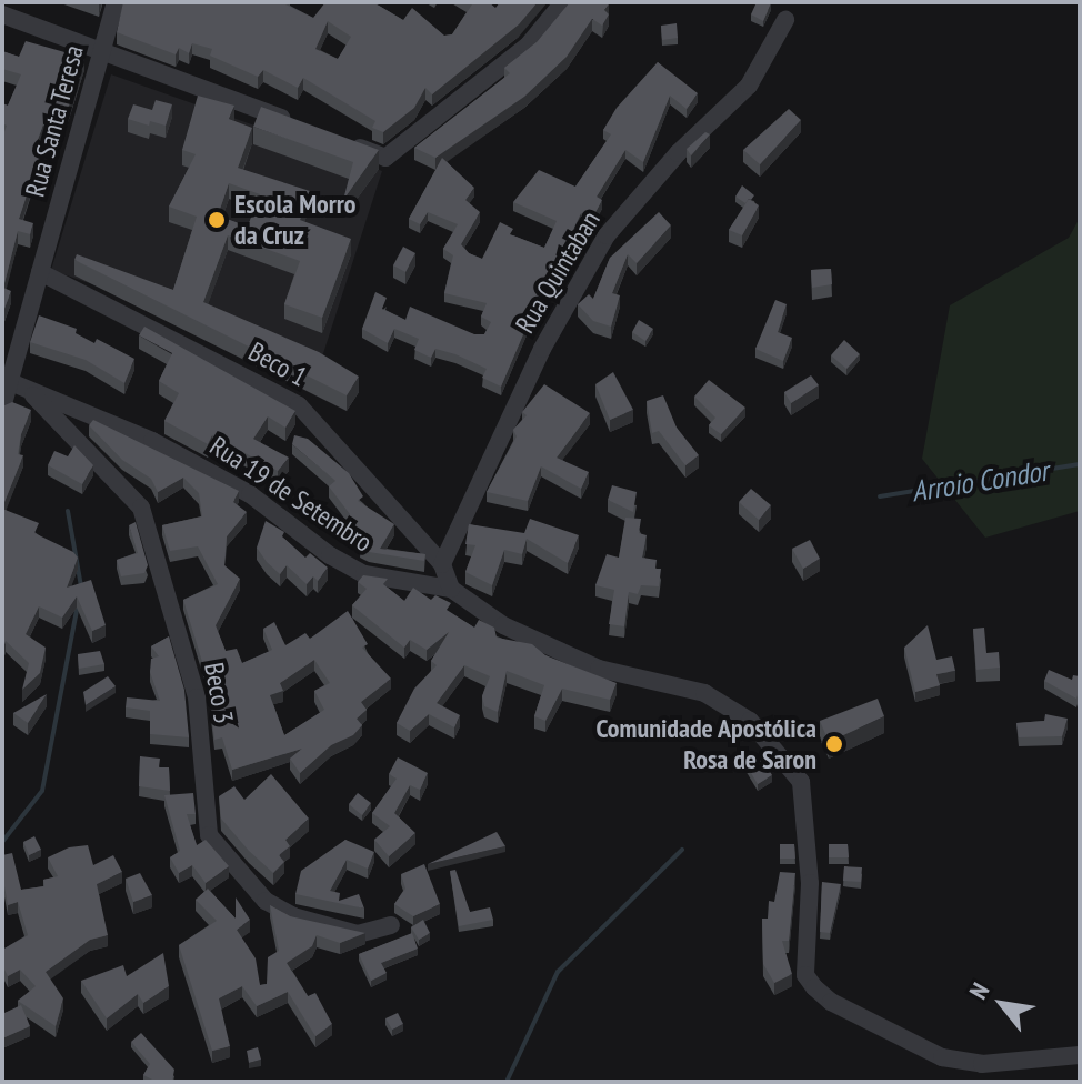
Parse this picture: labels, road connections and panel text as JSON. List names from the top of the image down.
{
  "streets": {
    "street": [
      "Rua Santa Teresa",
      "Rua Quintaban",
      "Beco 1",
      "Rua 19 de Setembro",
      "Beco 3"
    ]
  },
  "crossings": [
    ["Rua Santa Teresa", "Beco 1"],
    ["Rua Santa Teresa", "Rua 19 de Setembro"],
    ["Rua Quintaban", "Beco 1"],
    ["Rua 19 de Setembro", "Beco 3"]
  ],
  "water": ["Arroio Condor"],
  "places": ["Escola Morro da Cruz", "Comunidade Apostólica Rosa de Saron"],
  "north": "top left"
}
